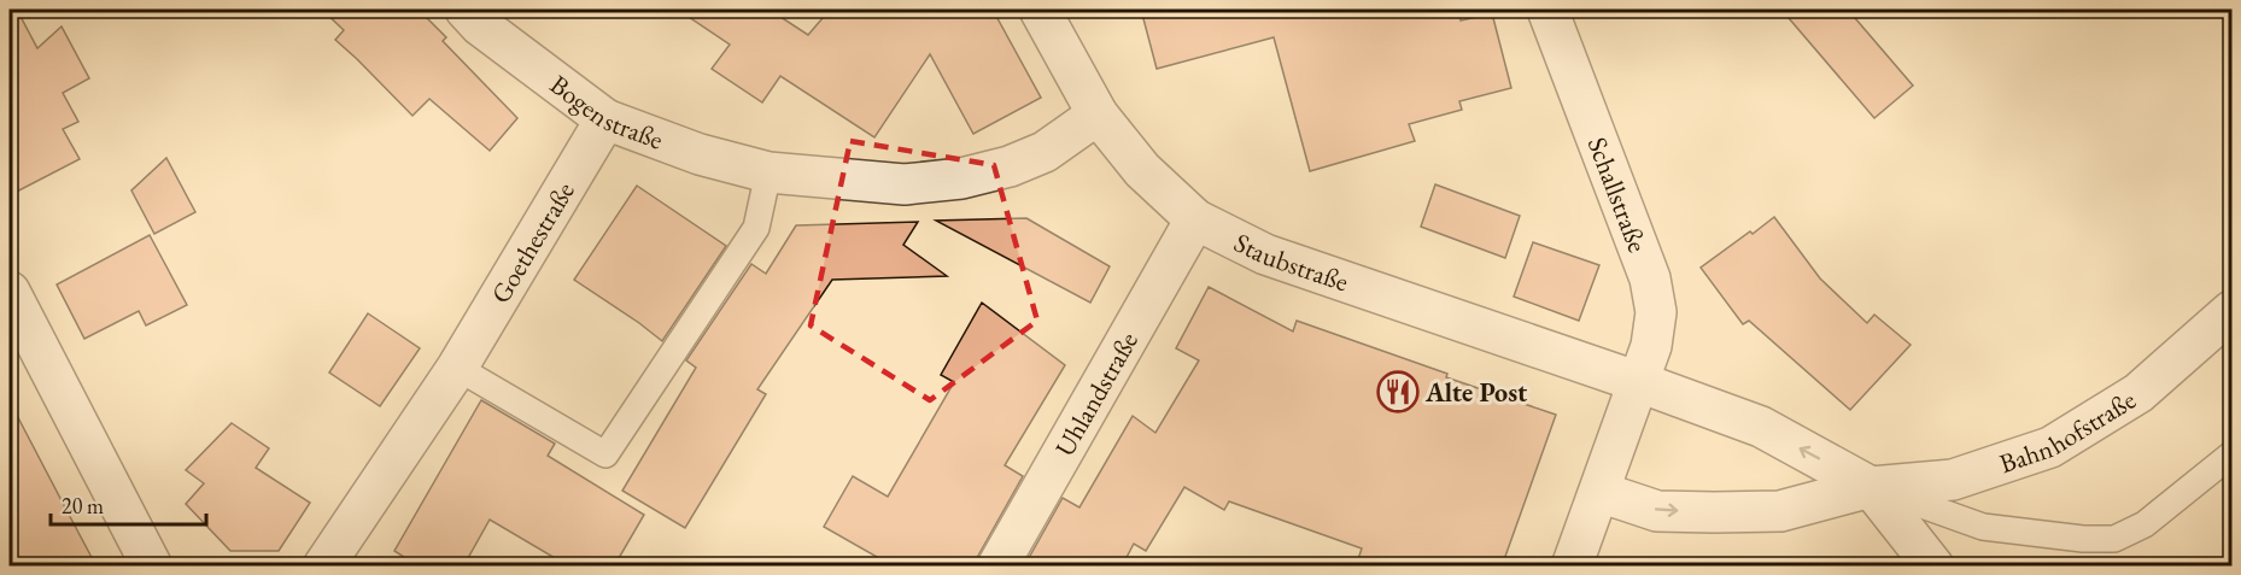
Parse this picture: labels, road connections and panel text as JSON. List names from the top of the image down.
{
  "streets": {
    "street": [
      "Bogenstraße",
      "Schallstraße",
      "Goethestraße",
      "Staubstraße",
      "Uhlandstraße",
      "Bahnhofstraße"
    ]
  },
  "crossings": [
    ["Bogenstraße", "Goethestraße"],
    ["Bogenstraße", "Staubstraße"],
    ["Schallstraße", "Staubstraße"],
    ["Staubstraße", "Uhlandstraße"]
  ],
  "places": {
    "restaurant": ["Alte Post"]
  },
  "scale_bar": "20 m"
}
